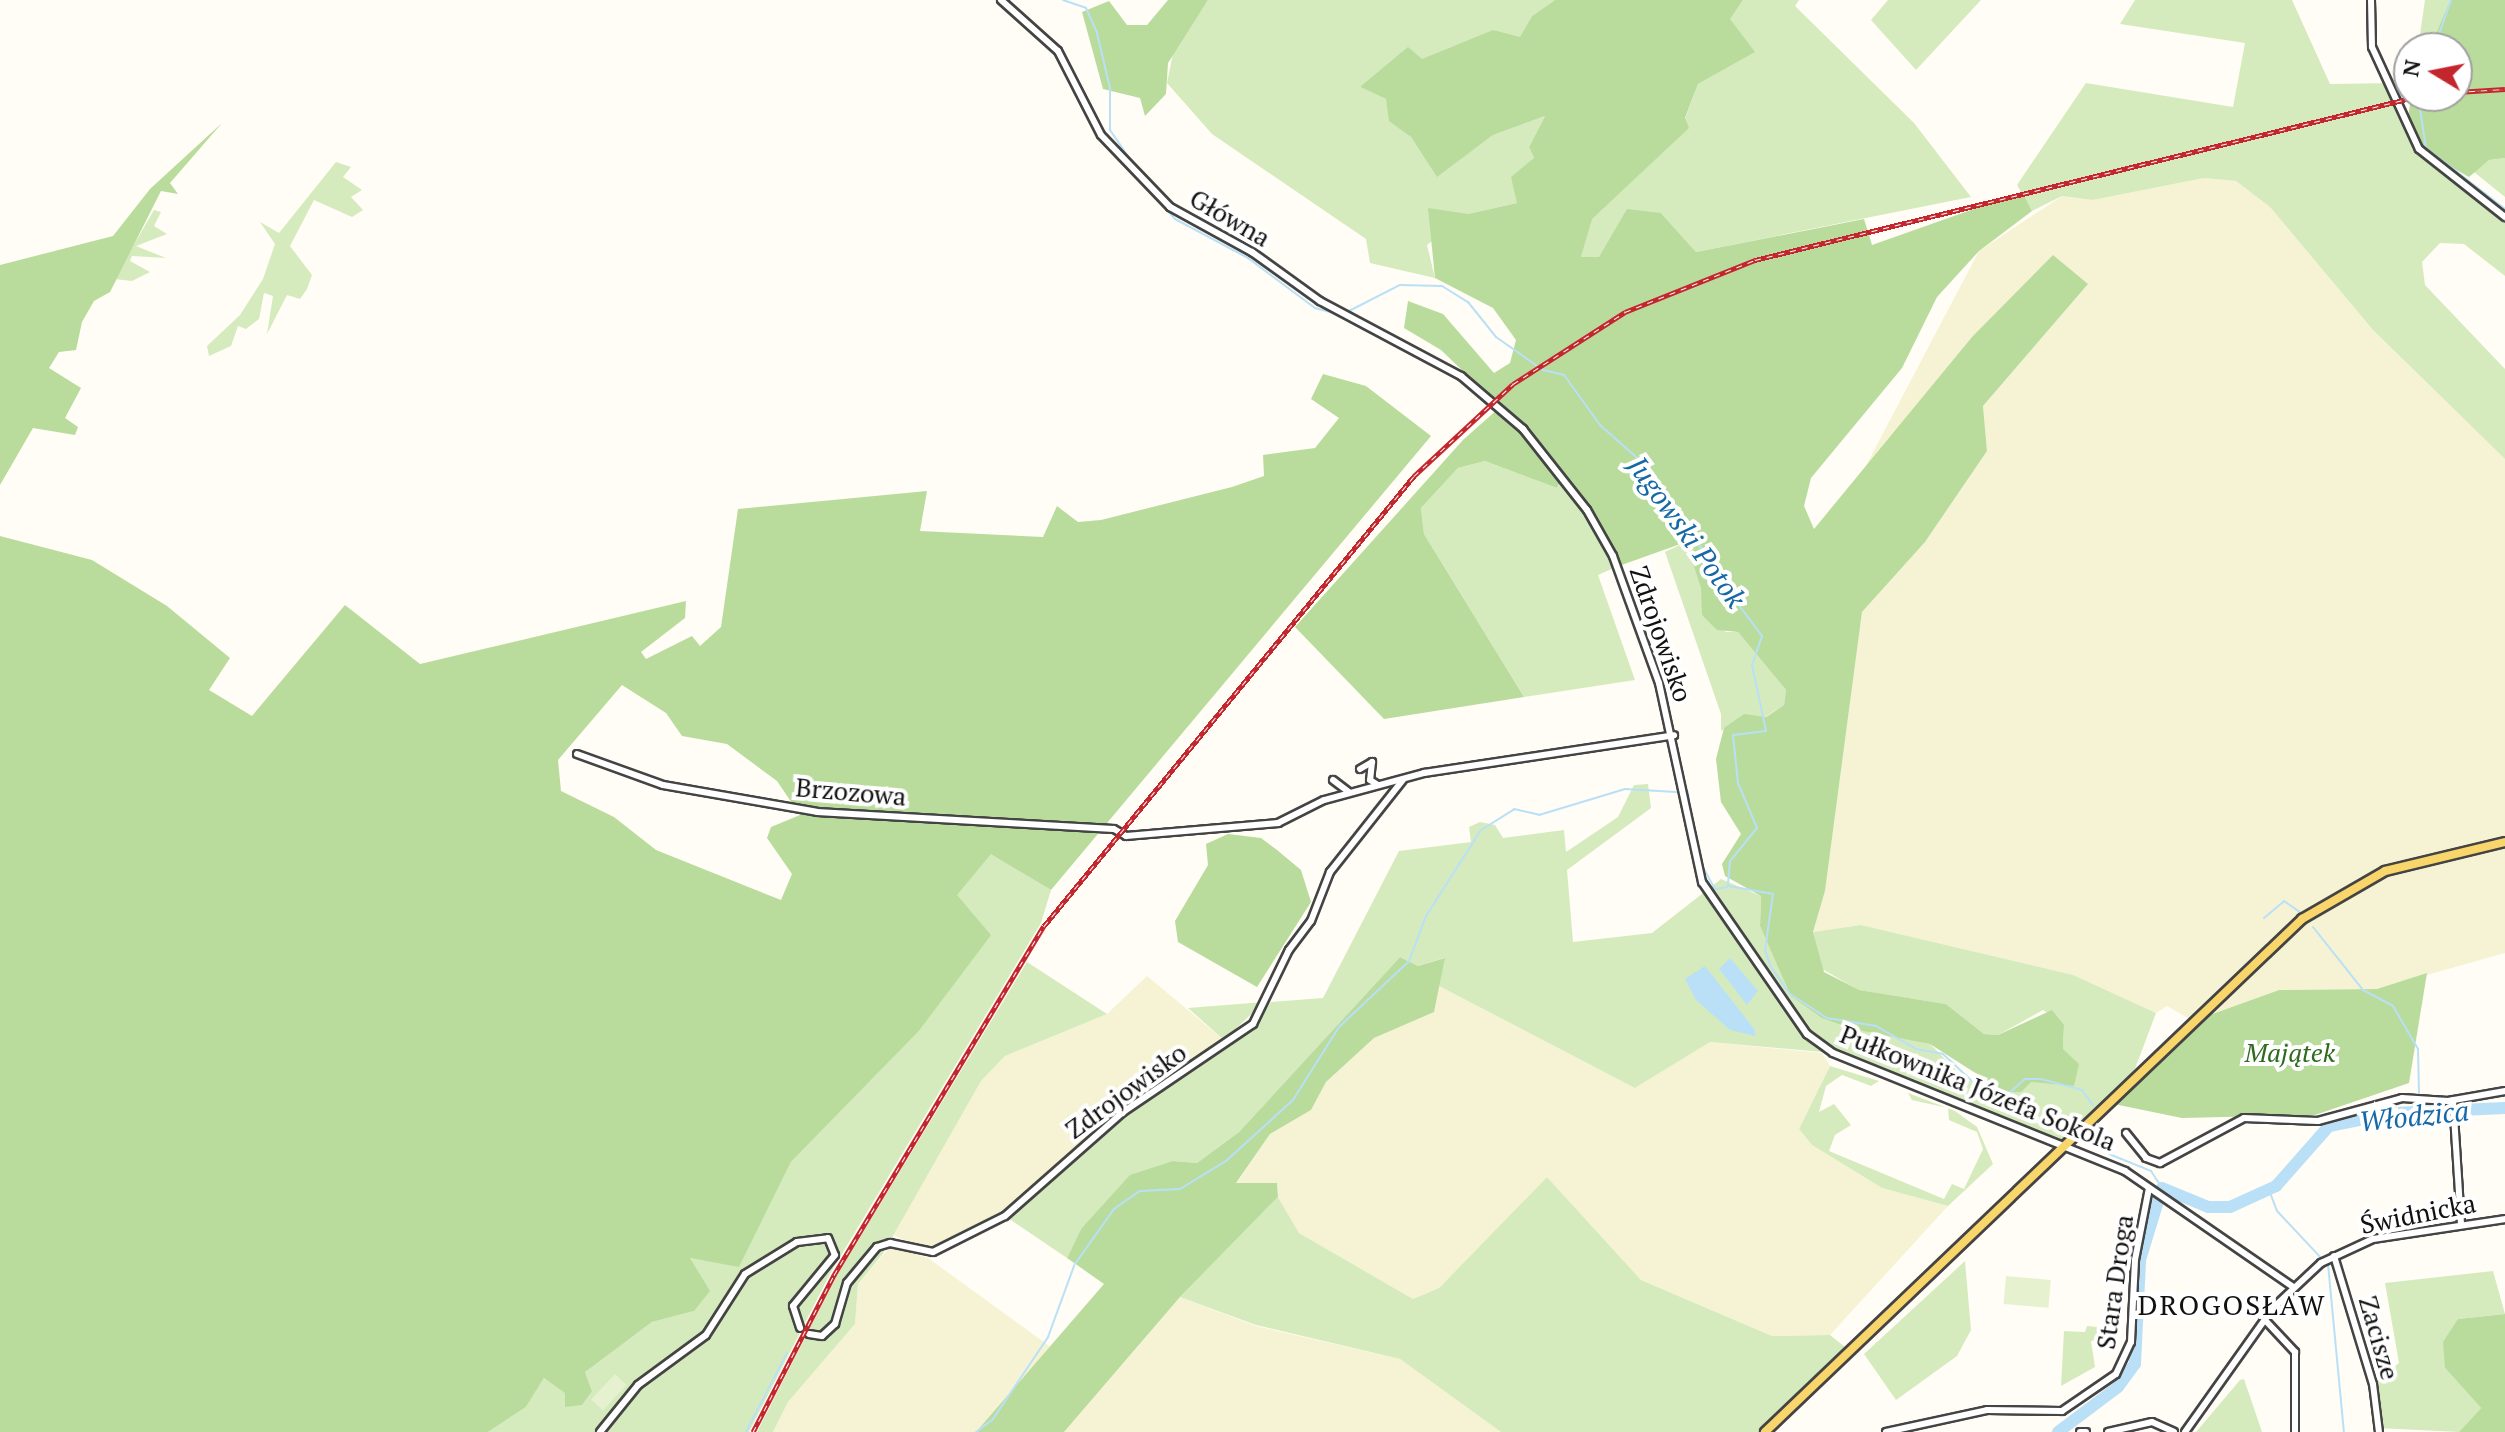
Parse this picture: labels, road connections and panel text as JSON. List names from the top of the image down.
{
  "streets": {
    "street": [
      "Główna",
      "Zdrojowisko",
      "Brzozowa",
      "Pułkownika Józefa Sokola",
      "Świdnicka",
      "Stara Droga",
      "Zacisze"
    ]
  },
  "crossings": [
    ["Główna", "Zdrojowisko"],
    ["Zdrojowisko", "Brzozowa"],
    ["Zdrojowisko", "Pułkownika Józefa Sokola"],
    ["Pułkownika Józefa Sokola", "Świdnicka"],
    ["Pułkownika Józefa Sokola", "Stara Droga"],
    ["Świdnicka", "Zacisze"]
  ],
  "districts": ["DROGOSŁAW"],
  "water": ["Jugowski Potok", "Włodzica"],
  "parks": ["Majątek"],
  "north": "left"
}
